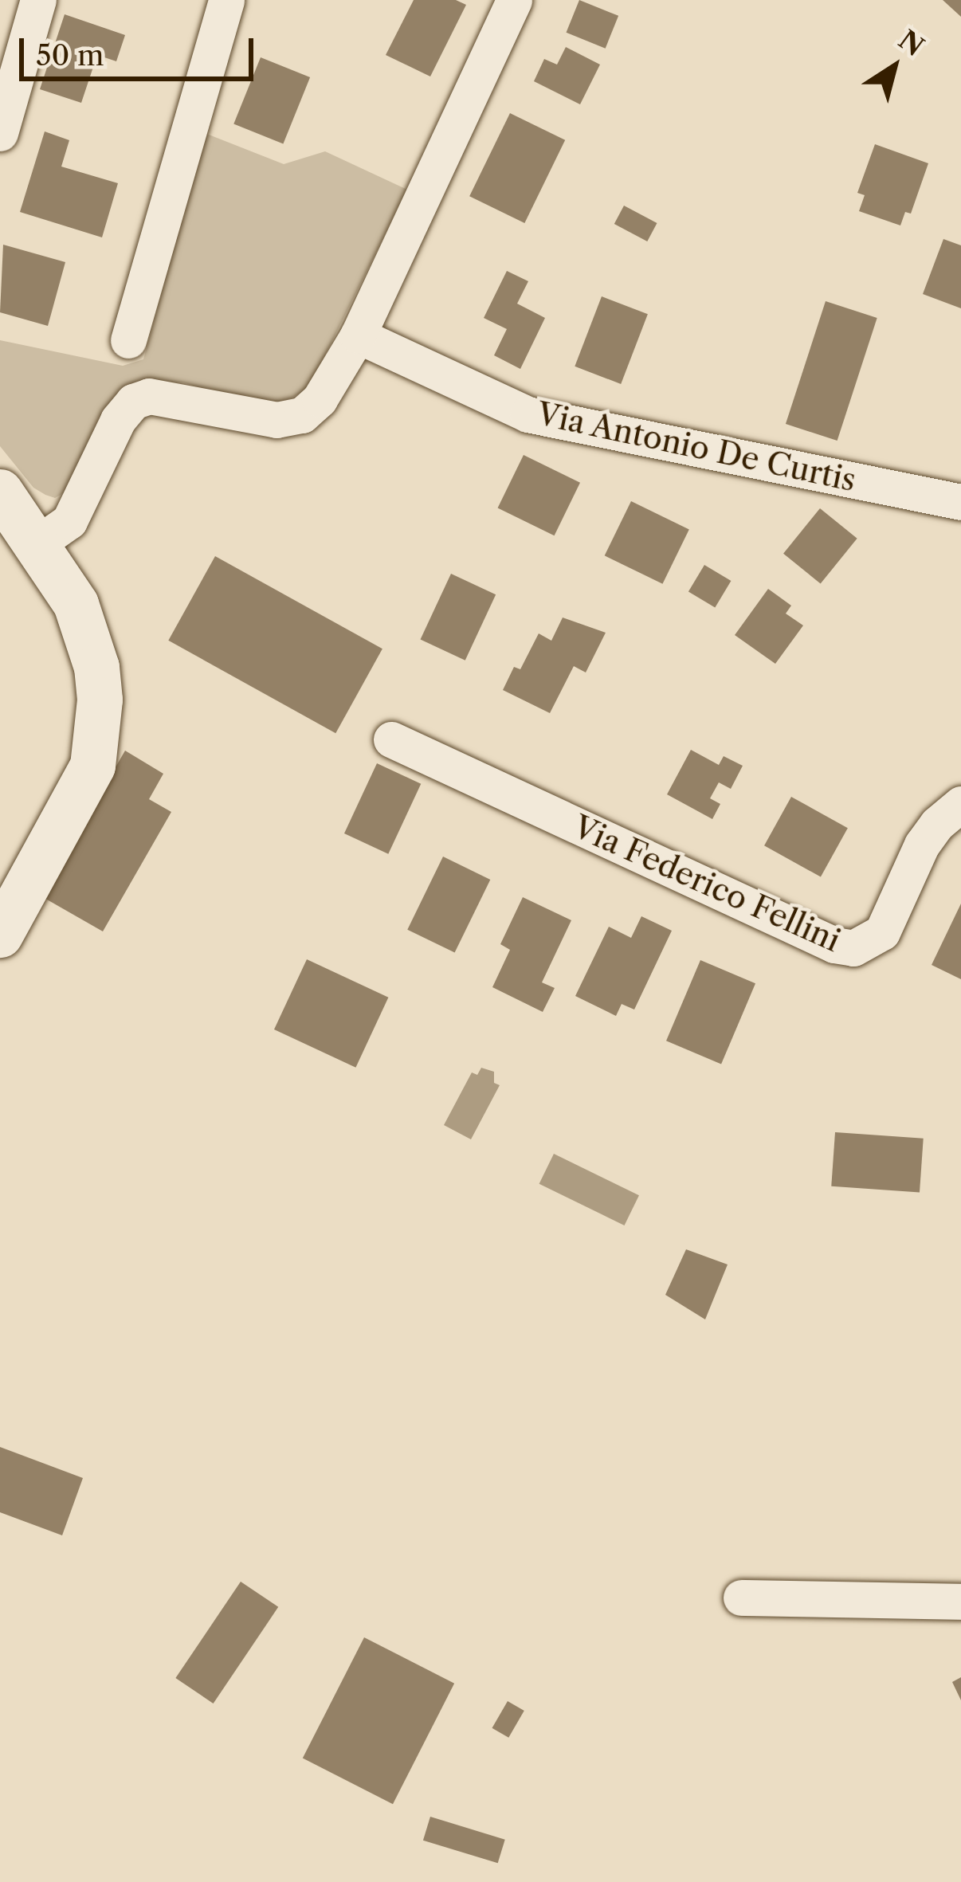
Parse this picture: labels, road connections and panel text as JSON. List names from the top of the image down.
{
  "streets": {
    "street": ["Via Antonio De Curtis", "Via Federico Fellini"]
  },
  "scale_bar": "50 m",
  "north": "top right"
}
